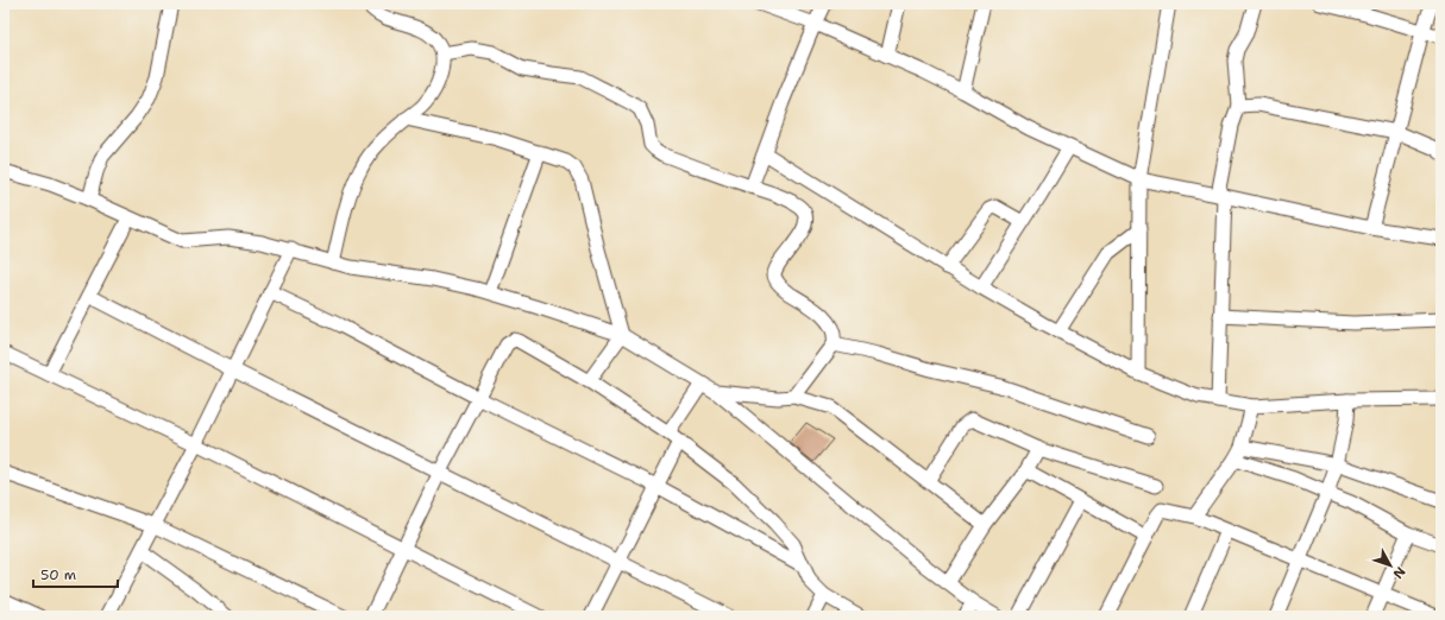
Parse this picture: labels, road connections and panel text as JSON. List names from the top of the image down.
{
  "scale_bar": "50 m",
  "north": "bottom right"
}
